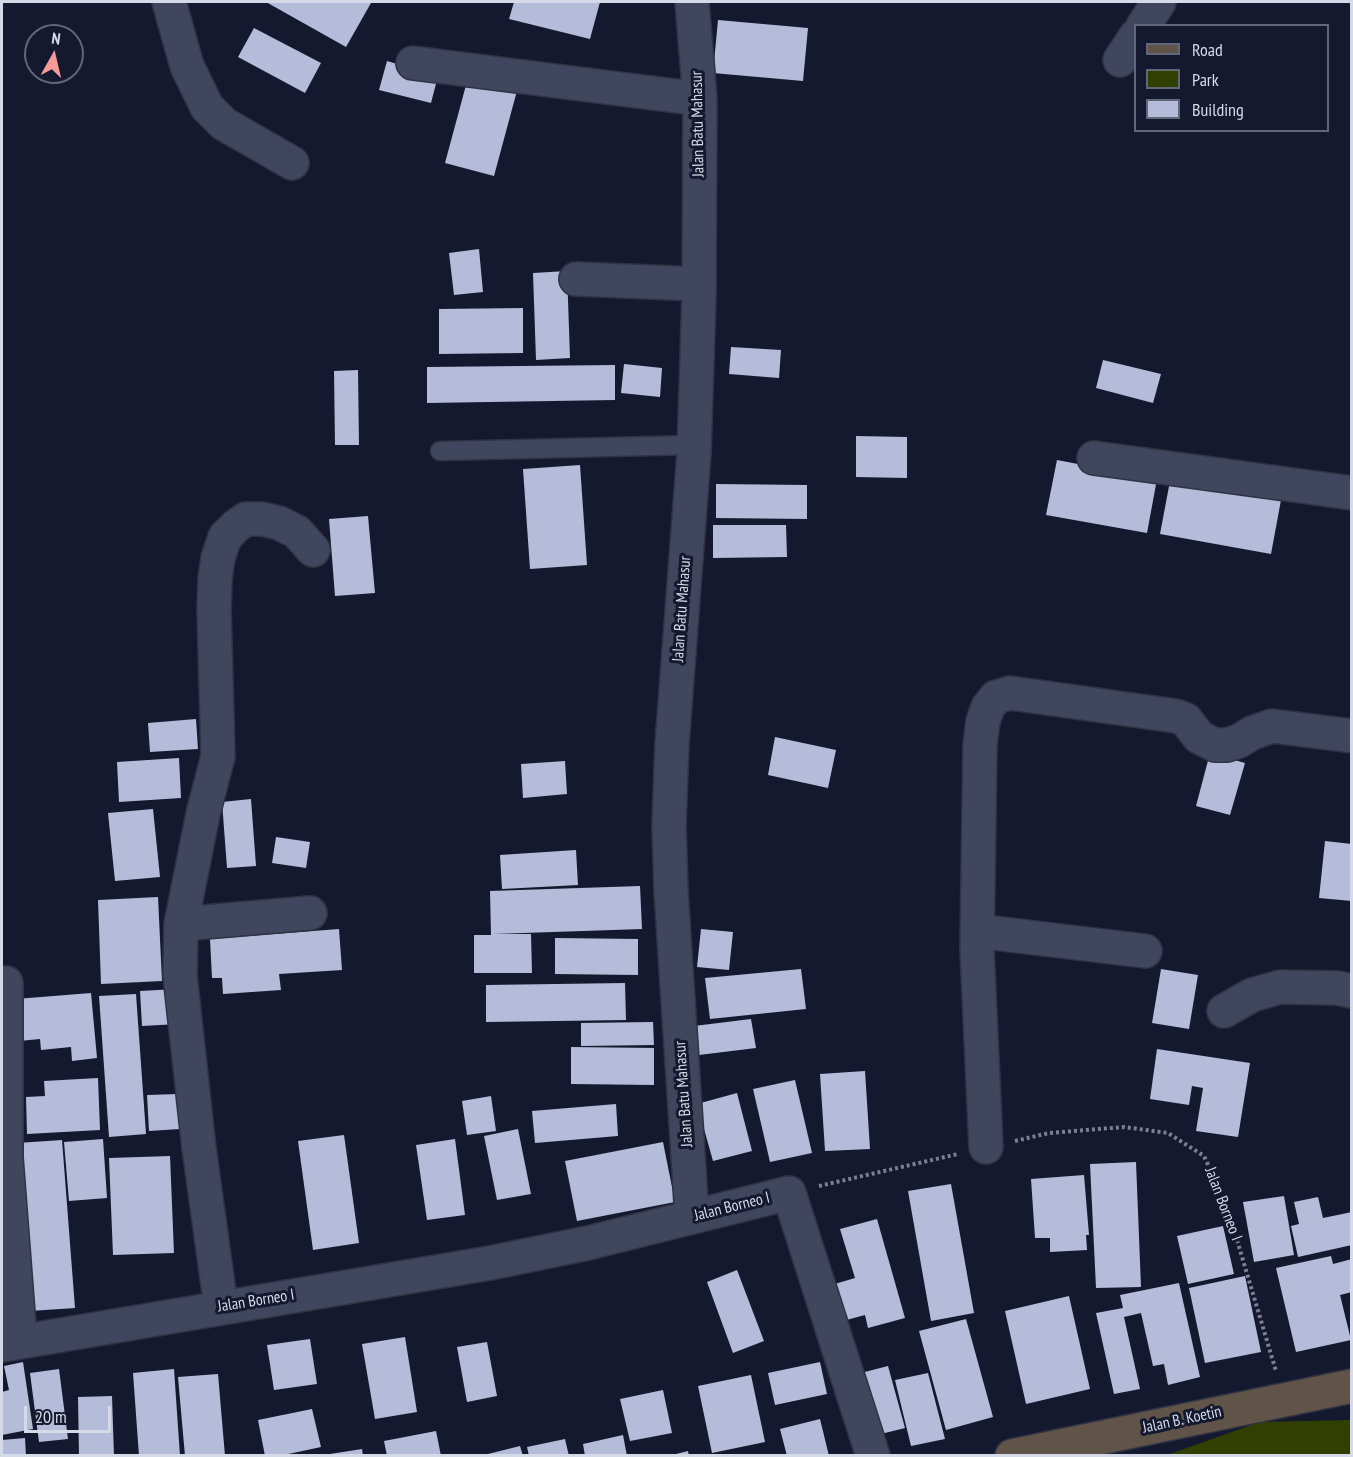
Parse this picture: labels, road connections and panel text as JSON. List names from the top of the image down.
{
  "streets": {
    "street": ["Jalan Batu Mahasur", "Jalan Borneo I", "Jalan B. Koetin"]
  },
  "crossings": [
    ["Jalan Batu Mahasur", "Jalan Borneo I"],
    ["Jalan Borneo I", "Jalan B. Koetin"]
  ],
  "legend": ["Road", "Park", "Building"],
  "scale_bar": "20 m",
  "north": "top"
}
